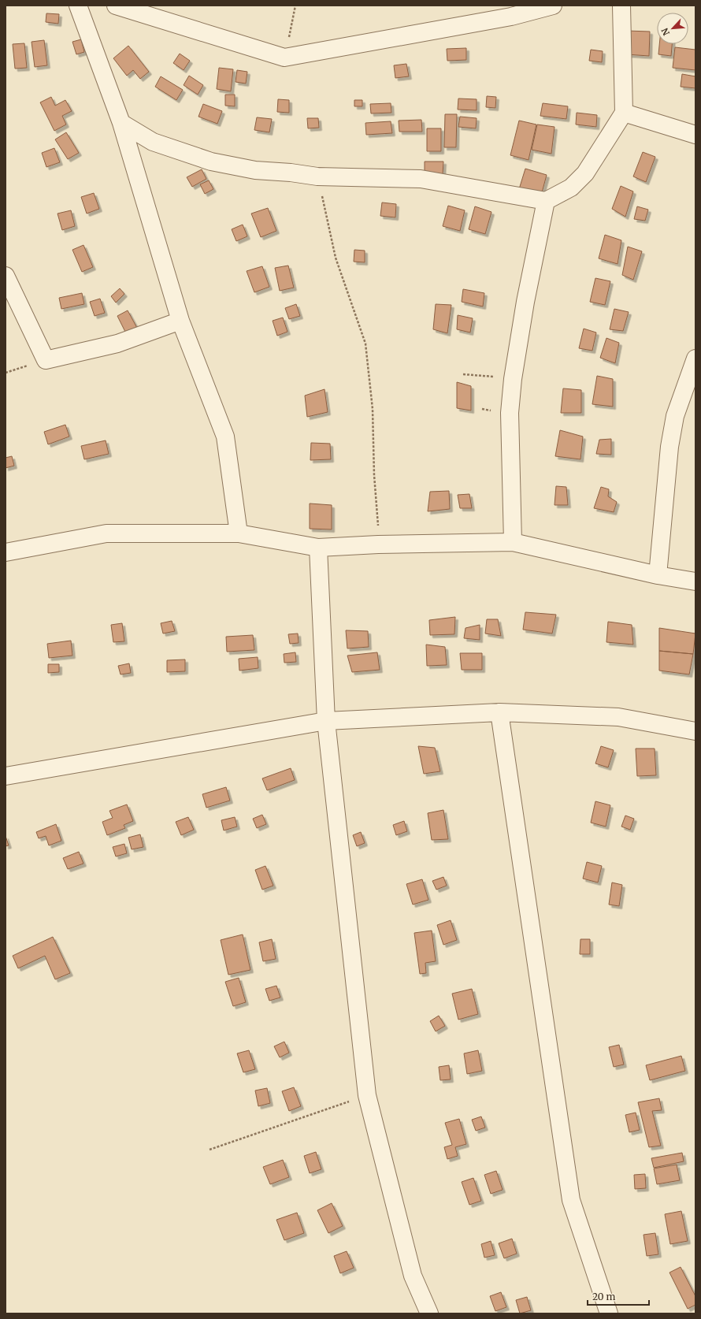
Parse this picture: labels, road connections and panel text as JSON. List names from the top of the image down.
{
  "scale_bar": "20 m",
  "north": "bottom left"
}
